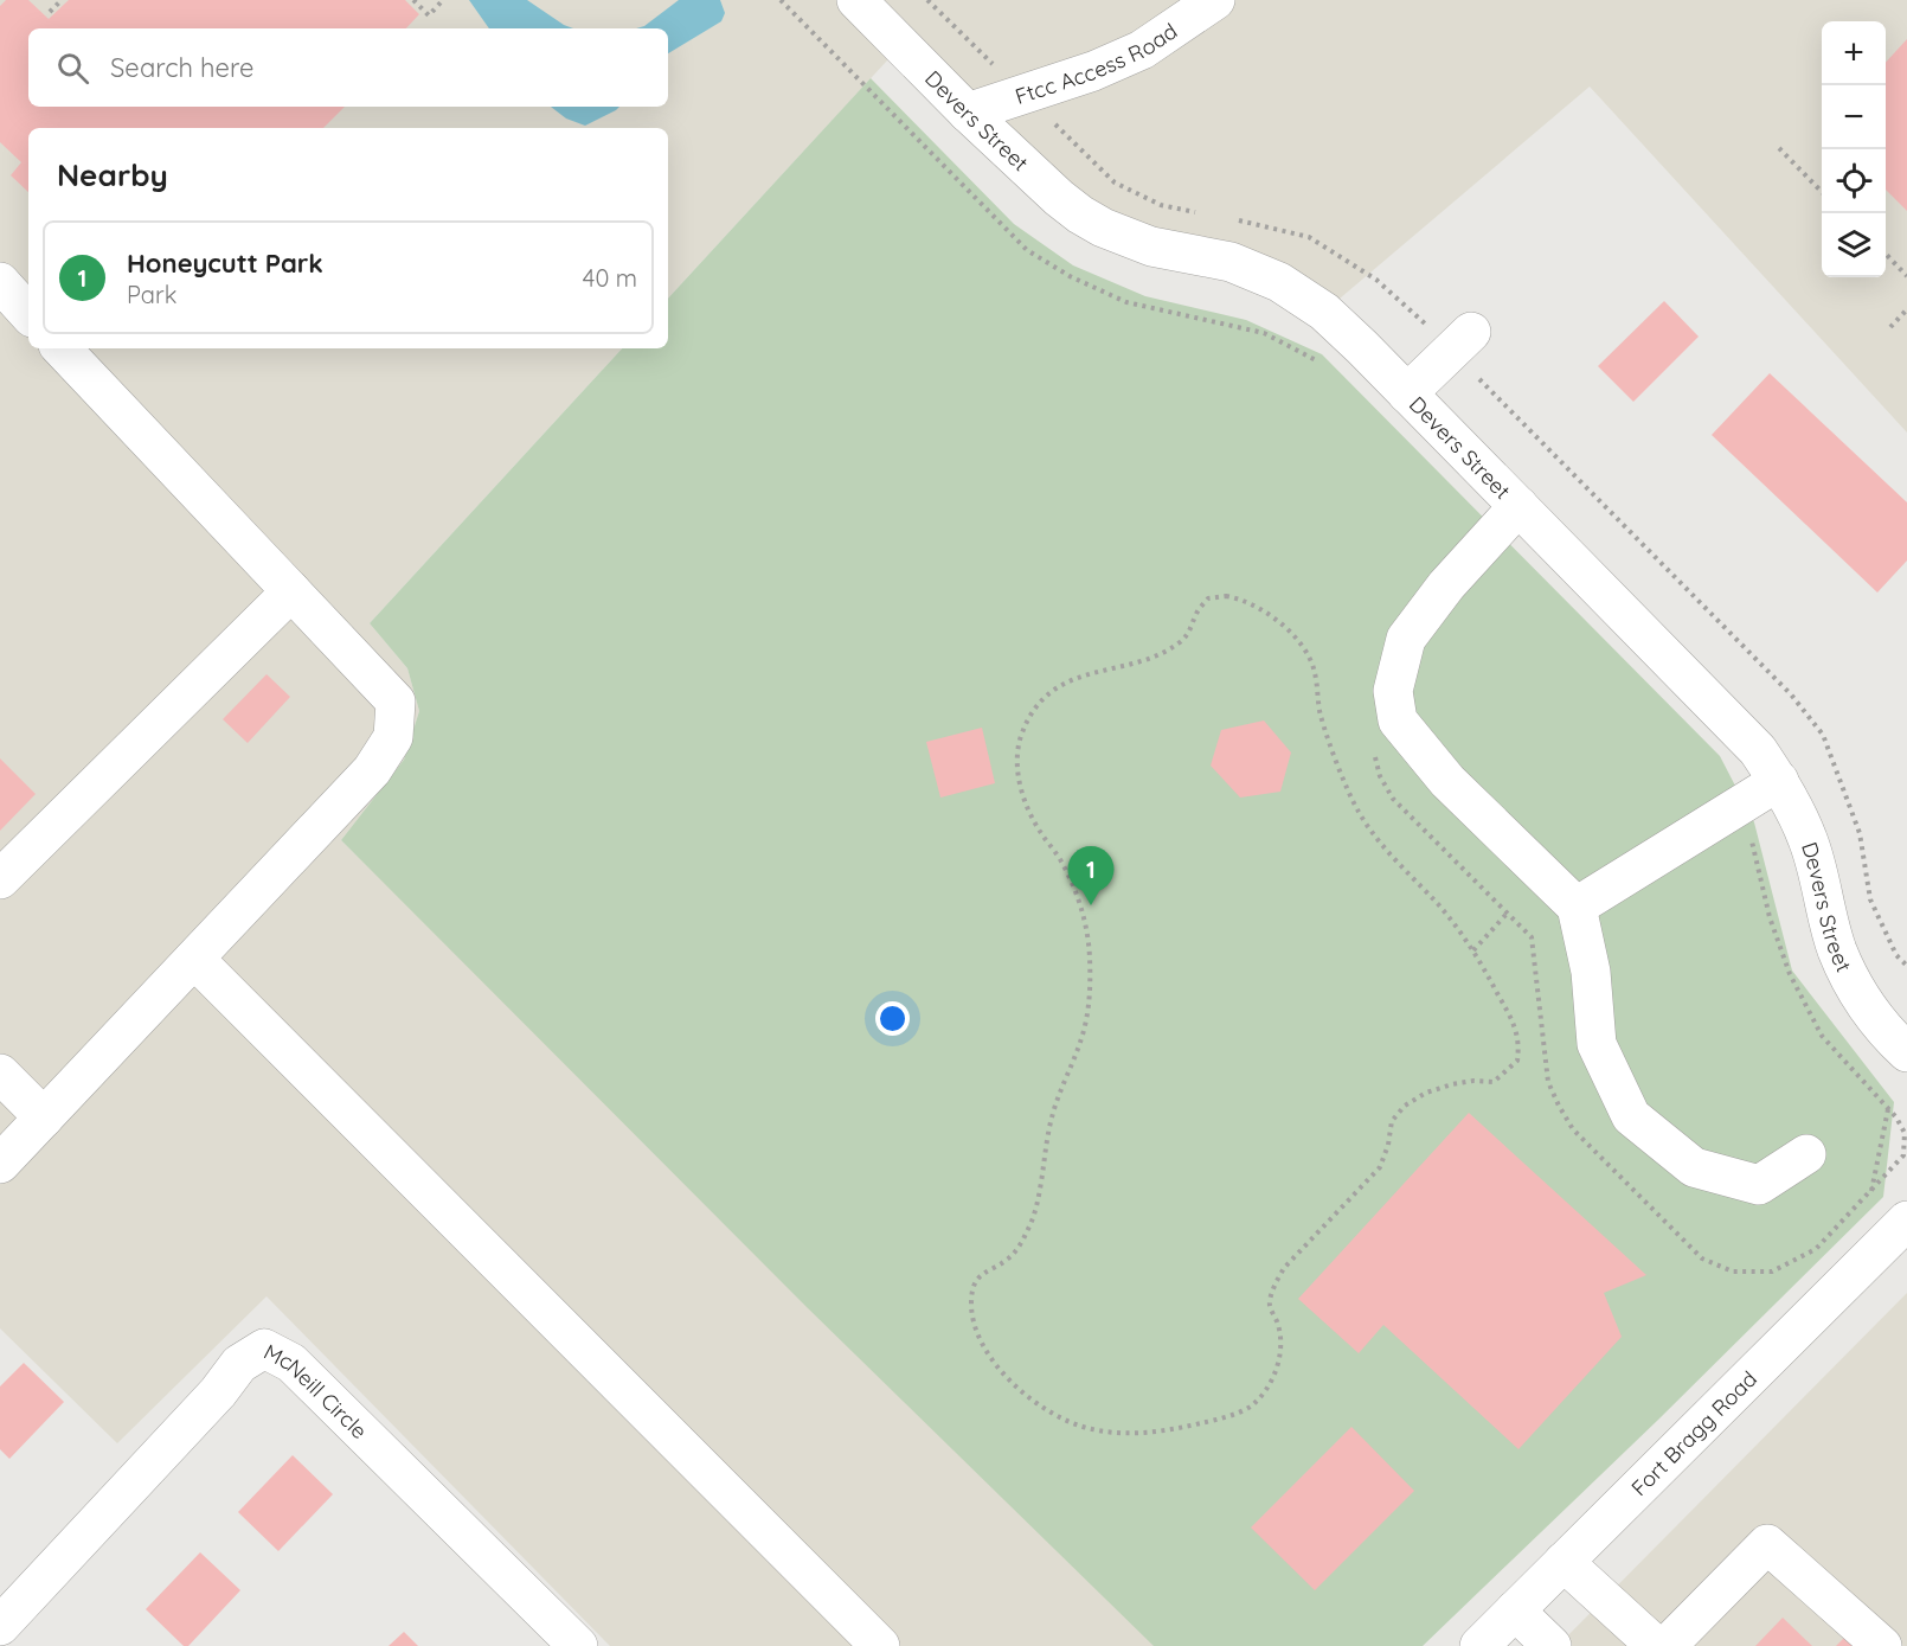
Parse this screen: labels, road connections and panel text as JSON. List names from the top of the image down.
{
  "streets": {
    "street": [
      "Ftcc Access Road",
      "Devers Street",
      "McNeill Circle",
      "Fort Bragg Road"
    ]
  },
  "crossings": [
    ["Ftcc Access Road", "Devers Street"]
  ],
  "page": {
    "map_buttons": ["+", "−"],
    "search": "Search here",
    "heading": "Nearby",
    "list": [
      {
        "mark": "1",
        "name": "Honeycutt Park",
        "note": "Park",
        "value": "40 m"
      }
    ],
    "pins": "1"
  }
}
